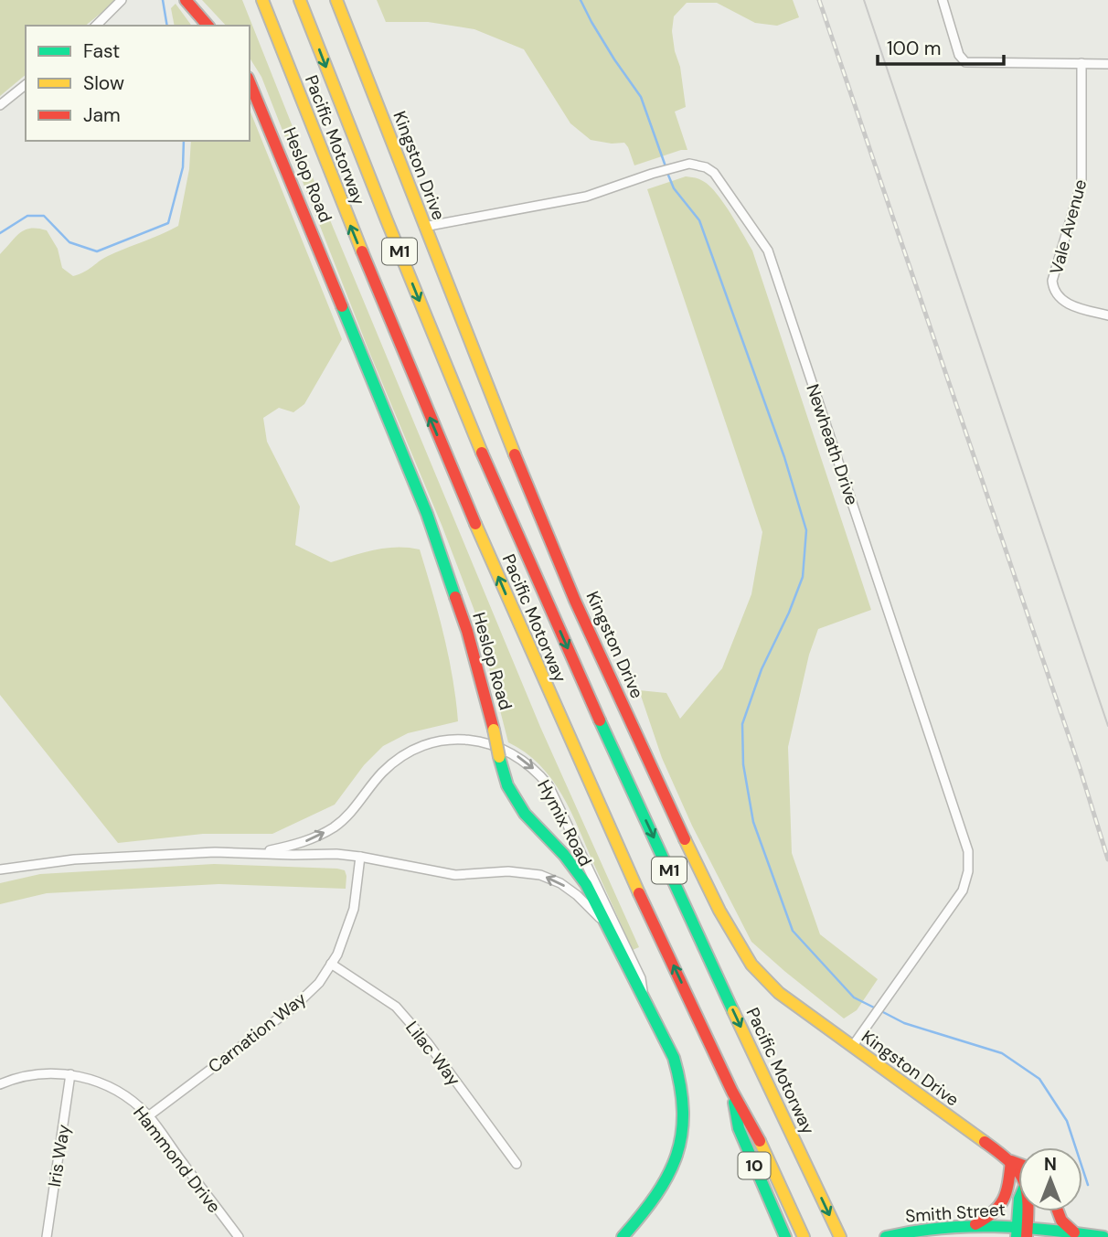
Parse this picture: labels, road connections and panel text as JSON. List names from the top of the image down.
{
  "streets": {
    "main road": [
      "Pacific Motorway",
      "Kingston Drive",
      "Heslop Road",
      "M1",
      "10",
      "Smith Street"
    ],
    "street": [
      "Vale Avenue",
      "Newheath Drive",
      "Hymix Road",
      "Carnation Way",
      "Lilac Way",
      "Iris Way",
      "Hammond Drive"
    ]
  },
  "crossings": [
    ["Pacific Motorway", "10"],
    ["Kingston Drive", "Newheath Drive"],
    ["Kingston Drive", "Smith Street"],
    ["Heslop Road", "Hymix Road"],
    ["Hymix Road", "Carnation Way"],
    ["Carnation Way", "Lilac Way"],
    ["Carnation Way", "Hammond Drive"],
    ["Iris Way", "Hammond Drive"]
  ],
  "legend": ["Fast", "Slow", "Jam"],
  "scale_bar": "100 m",
  "north": "top"
}
